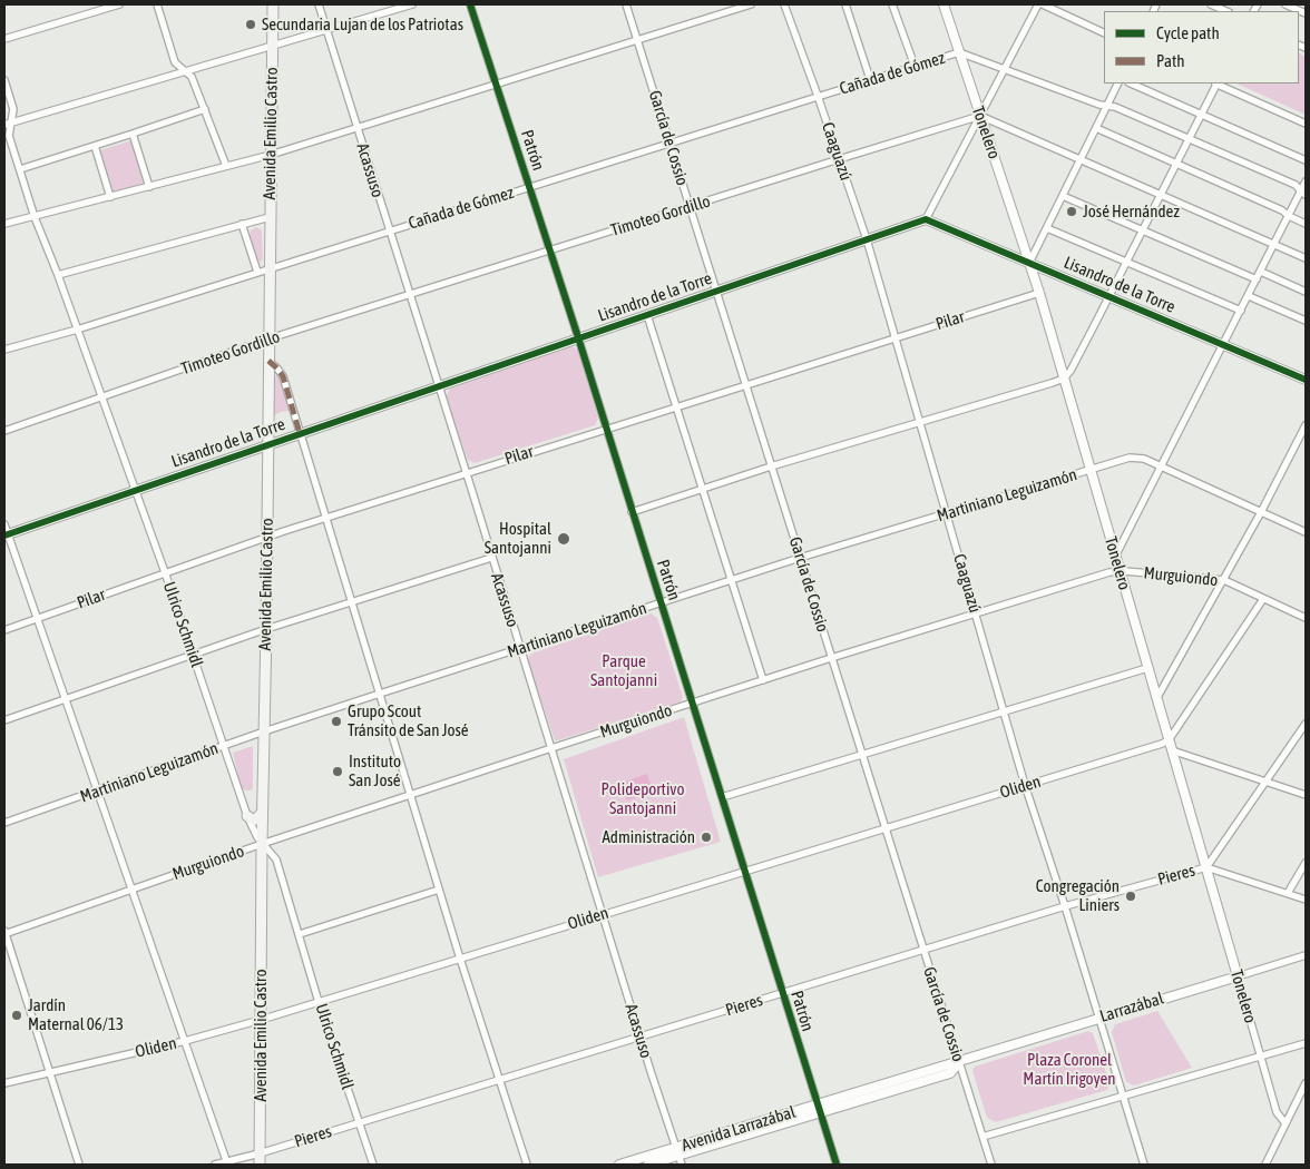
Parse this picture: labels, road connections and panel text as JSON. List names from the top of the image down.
{
  "streets": {
    "main road": ["Avenida Emilio Castro"],
    "street": [
      "Cañada de Gómez",
      "Tonelero",
      "García de Cossio",
      "Patrón",
      "Caaguazú",
      "Acassuso",
      "Timoteo Gordillo",
      "Lisandro de la Torre",
      "Pilar",
      "Martiniano Leguizamón",
      "Murguiondo",
      "Ulrico Schmidl",
      "Oliden",
      "Pieres",
      "Larrazábal",
      "Avenida Larrazábal"
    ]
  },
  "crossings": [
    ["Cañada de Gómez", "Tonelero"],
    ["Cañada de Gómez", "Avenida Emilio Castro"],
    ["Cañada de Gómez", "García de Cossio"],
    ["Cañada de Gómez", "Patrón"],
    ["Cañada de Gómez", "Caaguazú"],
    ["Cañada de Gómez", "Acassuso"],
    ["Cañada de Gómez", "Ulrico Schmidl"],
    ["Tonelero", "Timoteo Gordillo"],
    ["Tonelero", "Lisandro de la Torre"],
    ["Tonelero", "Pilar"],
    ["Tonelero", "Martiniano Leguizamón"],
    ["Tonelero", "Murguiondo"],
    ["Tonelero", "Oliden"],
    ["Tonelero", "Pieres"],
    ["Tonelero", "Larrazábal"],
    ["Avenida Emilio Castro", "Timoteo Gordillo"],
    ["Avenida Emilio Castro", "Lisandro de la Torre"],
    ["Avenida Emilio Castro", "Pilar"],
    ["Avenida Emilio Castro", "Martiniano Leguizamón"],
    ["Avenida Emilio Castro", "Murguiondo"],
    ["Avenida Emilio Castro", "Ulrico Schmidl"],
    ["Avenida Emilio Castro", "Oliden"],
    ["Avenida Emilio Castro", "Pieres"],
    ["García de Cossio", "Timoteo Gordillo"],
    ["García de Cossio", "Lisandro de la Torre"],
    ["García de Cossio", "Pilar"],
    ["García de Cossio", "Martiniano Leguizamón"],
    ["García de Cossio", "Murguiondo"],
    ["García de Cossio", "Oliden"],
    ["García de Cossio", "Pieres"],
    ["García de Cossio", "Larrazábal"],
    ["García de Cossio", "Avenida Larrazábal"],
    ["Patrón", "Timoteo Gordillo"],
    ["Patrón", "Lisandro de la Torre"],
    ["Patrón", "Pilar"],
    ["Patrón", "Martiniano Leguizamón"],
    ["Patrón", "Murguiondo"],
    ["Patrón", "Oliden"],
    ["Patrón", "Pieres"],
    ["Patrón", "Avenida Larrazábal"],
    ["Caaguazú", "Timoteo Gordillo"],
    ["Caaguazú", "Lisandro de la Torre"],
    ["Caaguazú", "Pilar"],
    ["Caaguazú", "Martiniano Leguizamón"],
    ["Caaguazú", "Murguiondo"],
    ["Caaguazú", "Oliden"],
    ["Caaguazú", "Pieres"],
    ["Caaguazú", "Larrazábal"],
    ["Acassuso", "Timoteo Gordillo"],
    ["Acassuso", "Lisandro de la Torre"],
    ["Acassuso", "Pilar"],
    ["Acassuso", "Martiniano Leguizamón"],
    ["Acassuso", "Murguiondo"],
    ["Acassuso", "Oliden"],
    ["Acassuso", "Pieres"],
    ["Acassuso", "Avenida Larrazábal"],
    ["Timoteo Gordillo", "Ulrico Schmidl"],
    ["Lisandro de la Torre", "Ulrico Schmidl"],
    ["Pilar", "Ulrico Schmidl"],
    ["Martiniano Leguizamón", "Ulrico Schmidl"],
    ["Murguiondo", "Ulrico Schmidl"],
    ["Ulrico Schmidl", "Oliden"],
    ["Ulrico Schmidl", "Pieres"],
    ["Larrazábal", "Avenida Larrazábal"]
  ],
  "parks": ["Parque Santojanni", "Polideportivo Santojanni", "Plaza Coronel Martín Irigoyen"],
  "places": [
    "Secundaria Lujan de los Patriotas",
    "José Hernández",
    "Hospital Santojanni",
    "Grupo Scout Tránsito de San José",
    "Instituto San José",
    "Administración",
    "Congregación Liniers",
    "Jardín Maternal 06/13"
  ],
  "legend": ["Cycle path", "Path"]
}
